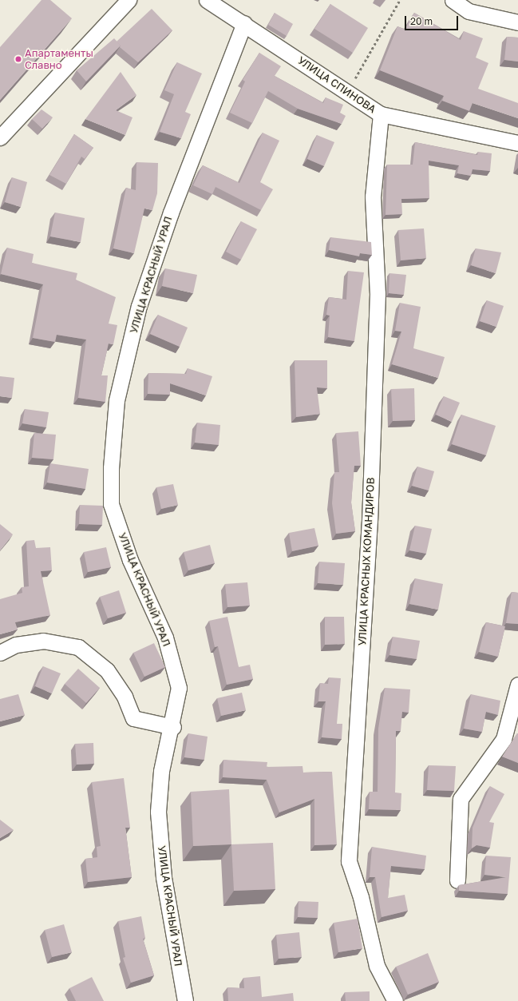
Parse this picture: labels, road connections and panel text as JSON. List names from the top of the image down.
{
  "streets": {
    "street": ["УЛИЦА СПИНОВА", "УЛИЦА КРАСНЫЙ УРАЛ", "УЛИЦА КРАСНЫХ КОМАНДИРОВ"]
  },
  "crossings": [
    ["УЛИЦА СПИНОВА", "УЛИЦА КРАСНЫЙ УРАЛ"],
    ["УЛИЦА СПИНОВА", "УЛИЦА КРАСНЫХ КОМАНДИРОВ"]
  ],
  "places": ["Апартаменты Славно"],
  "scale_bar": "20 m"
}
